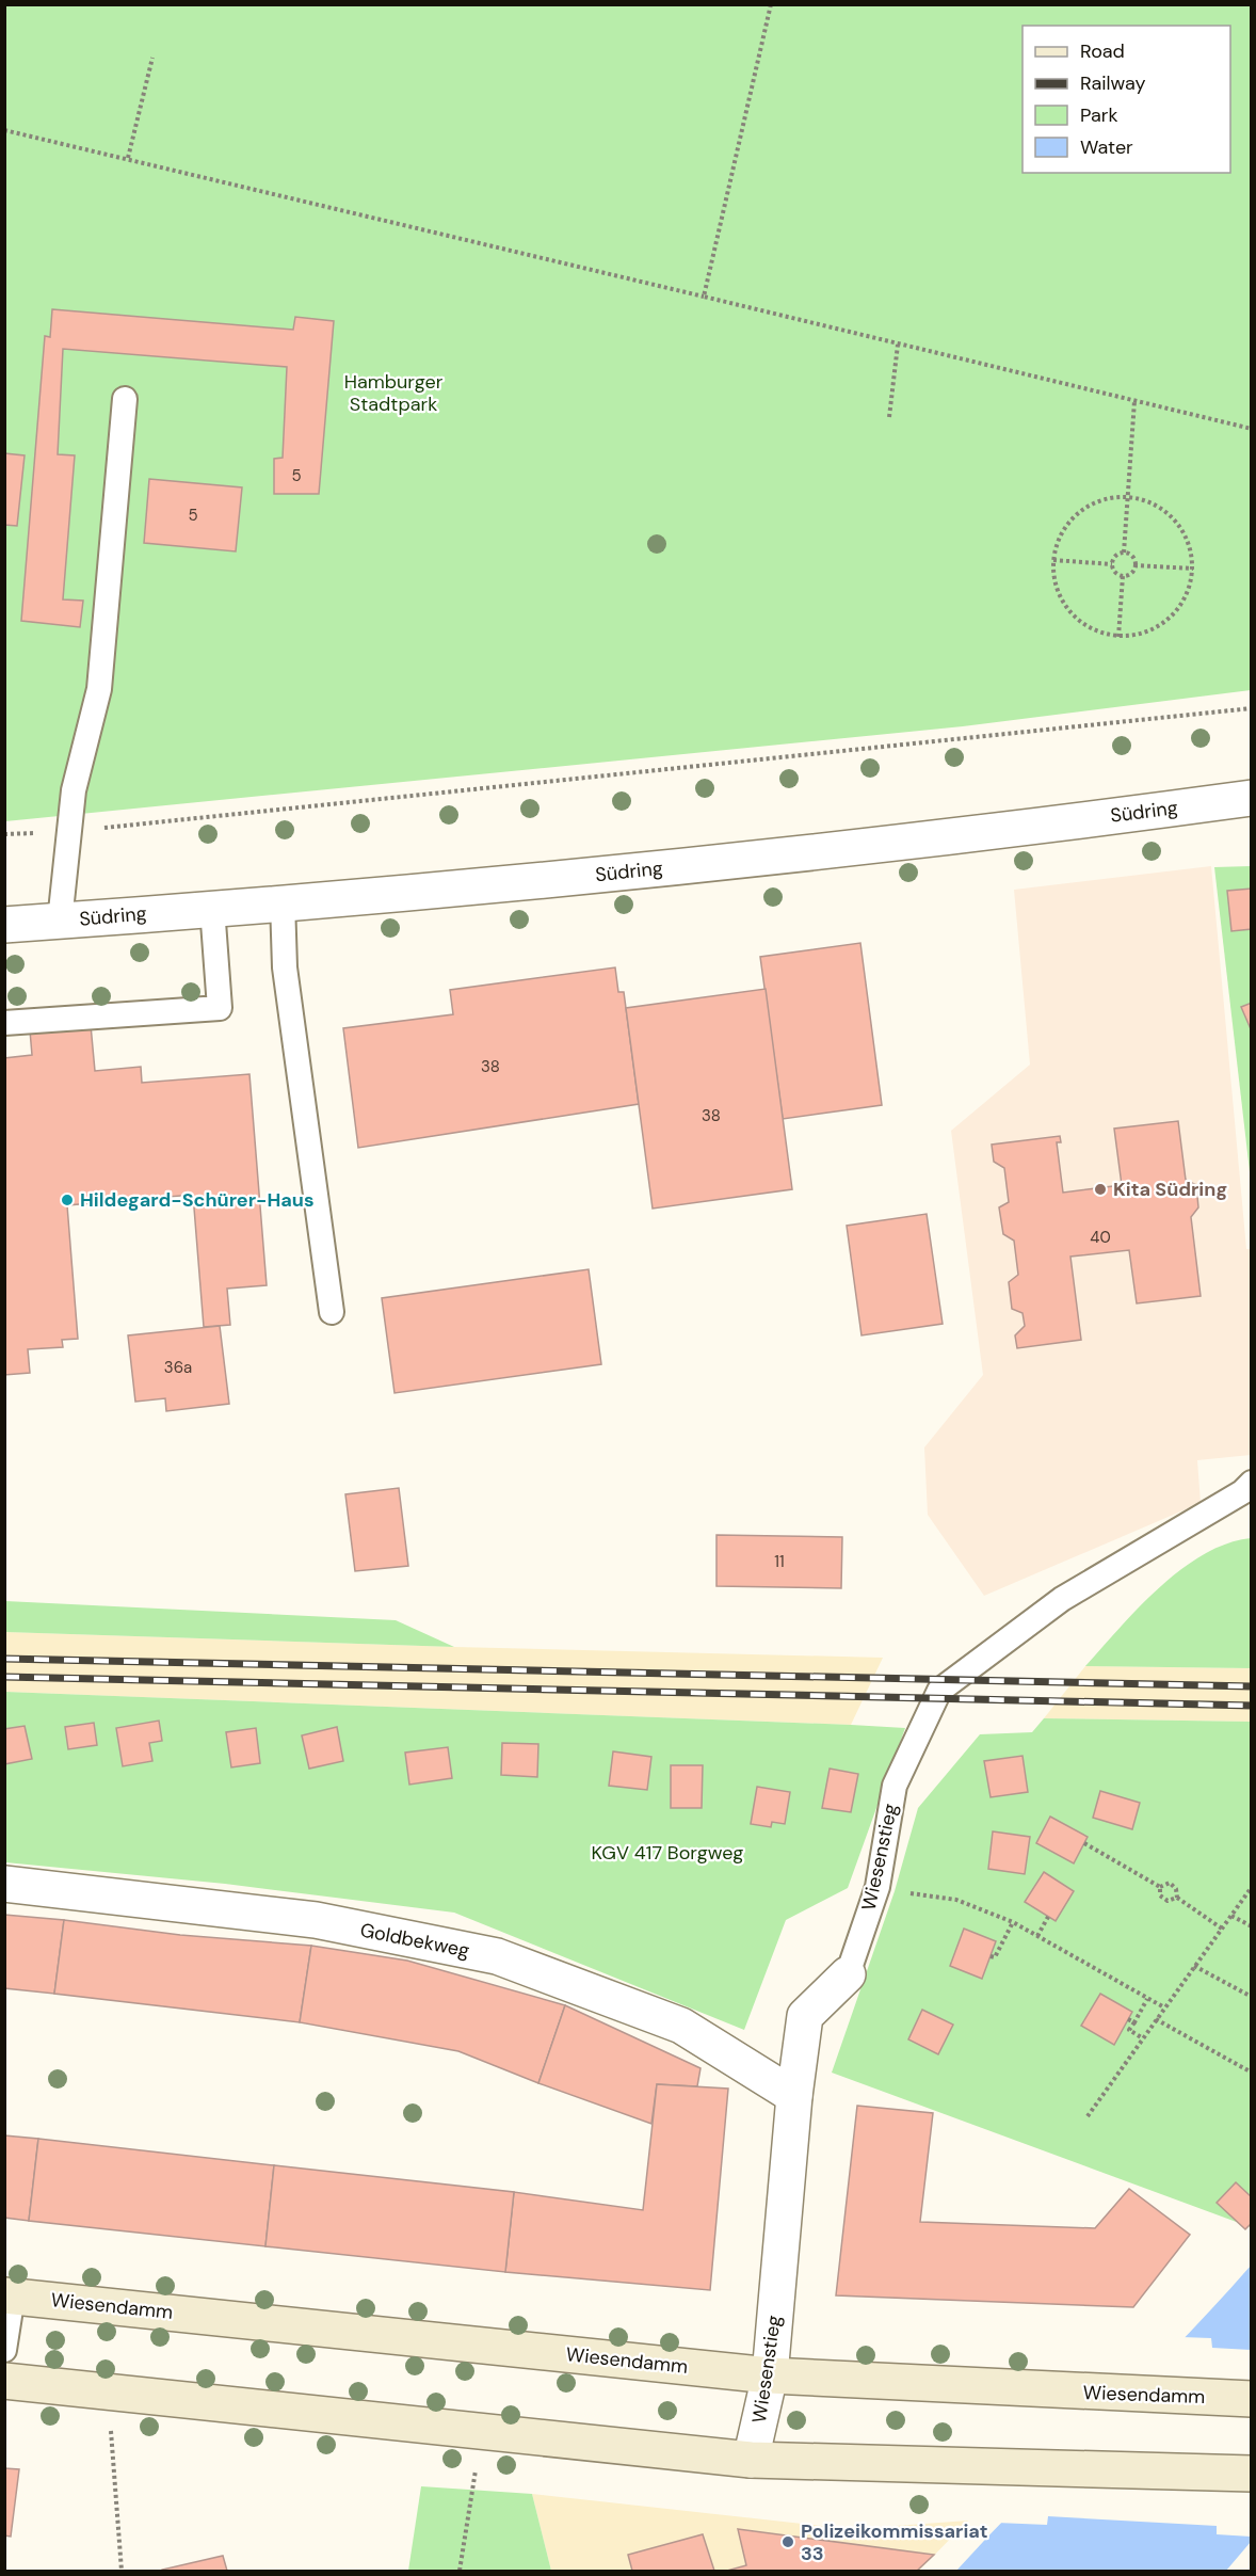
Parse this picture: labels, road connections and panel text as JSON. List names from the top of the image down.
{
  "streets": {
    "street": [
      "Südring",
      "Wiesenstieg",
      "Goldbekweg",
      "Wiesendamm"
    ]
  },
  "crossings": [
    ["Wiesenstieg", "Goldbekweg"],
    ["Wiesenstieg", "Wiesendamm"]
  ],
  "parks": ["Hamburger Stadtpark", "KGV 417 Borgweg"],
  "places": ["Kita Südring", "Hildegard-Schürer-Haus", "Polizeikommissariat 33"],
  "house_numbers": [
    "5",
    "5",
    "38",
    "38",
    "40",
    "36a",
    "11"
  ],
  "legend": [
    "Road",
    "Railway",
    "Park",
    "Water"
  ]
}
